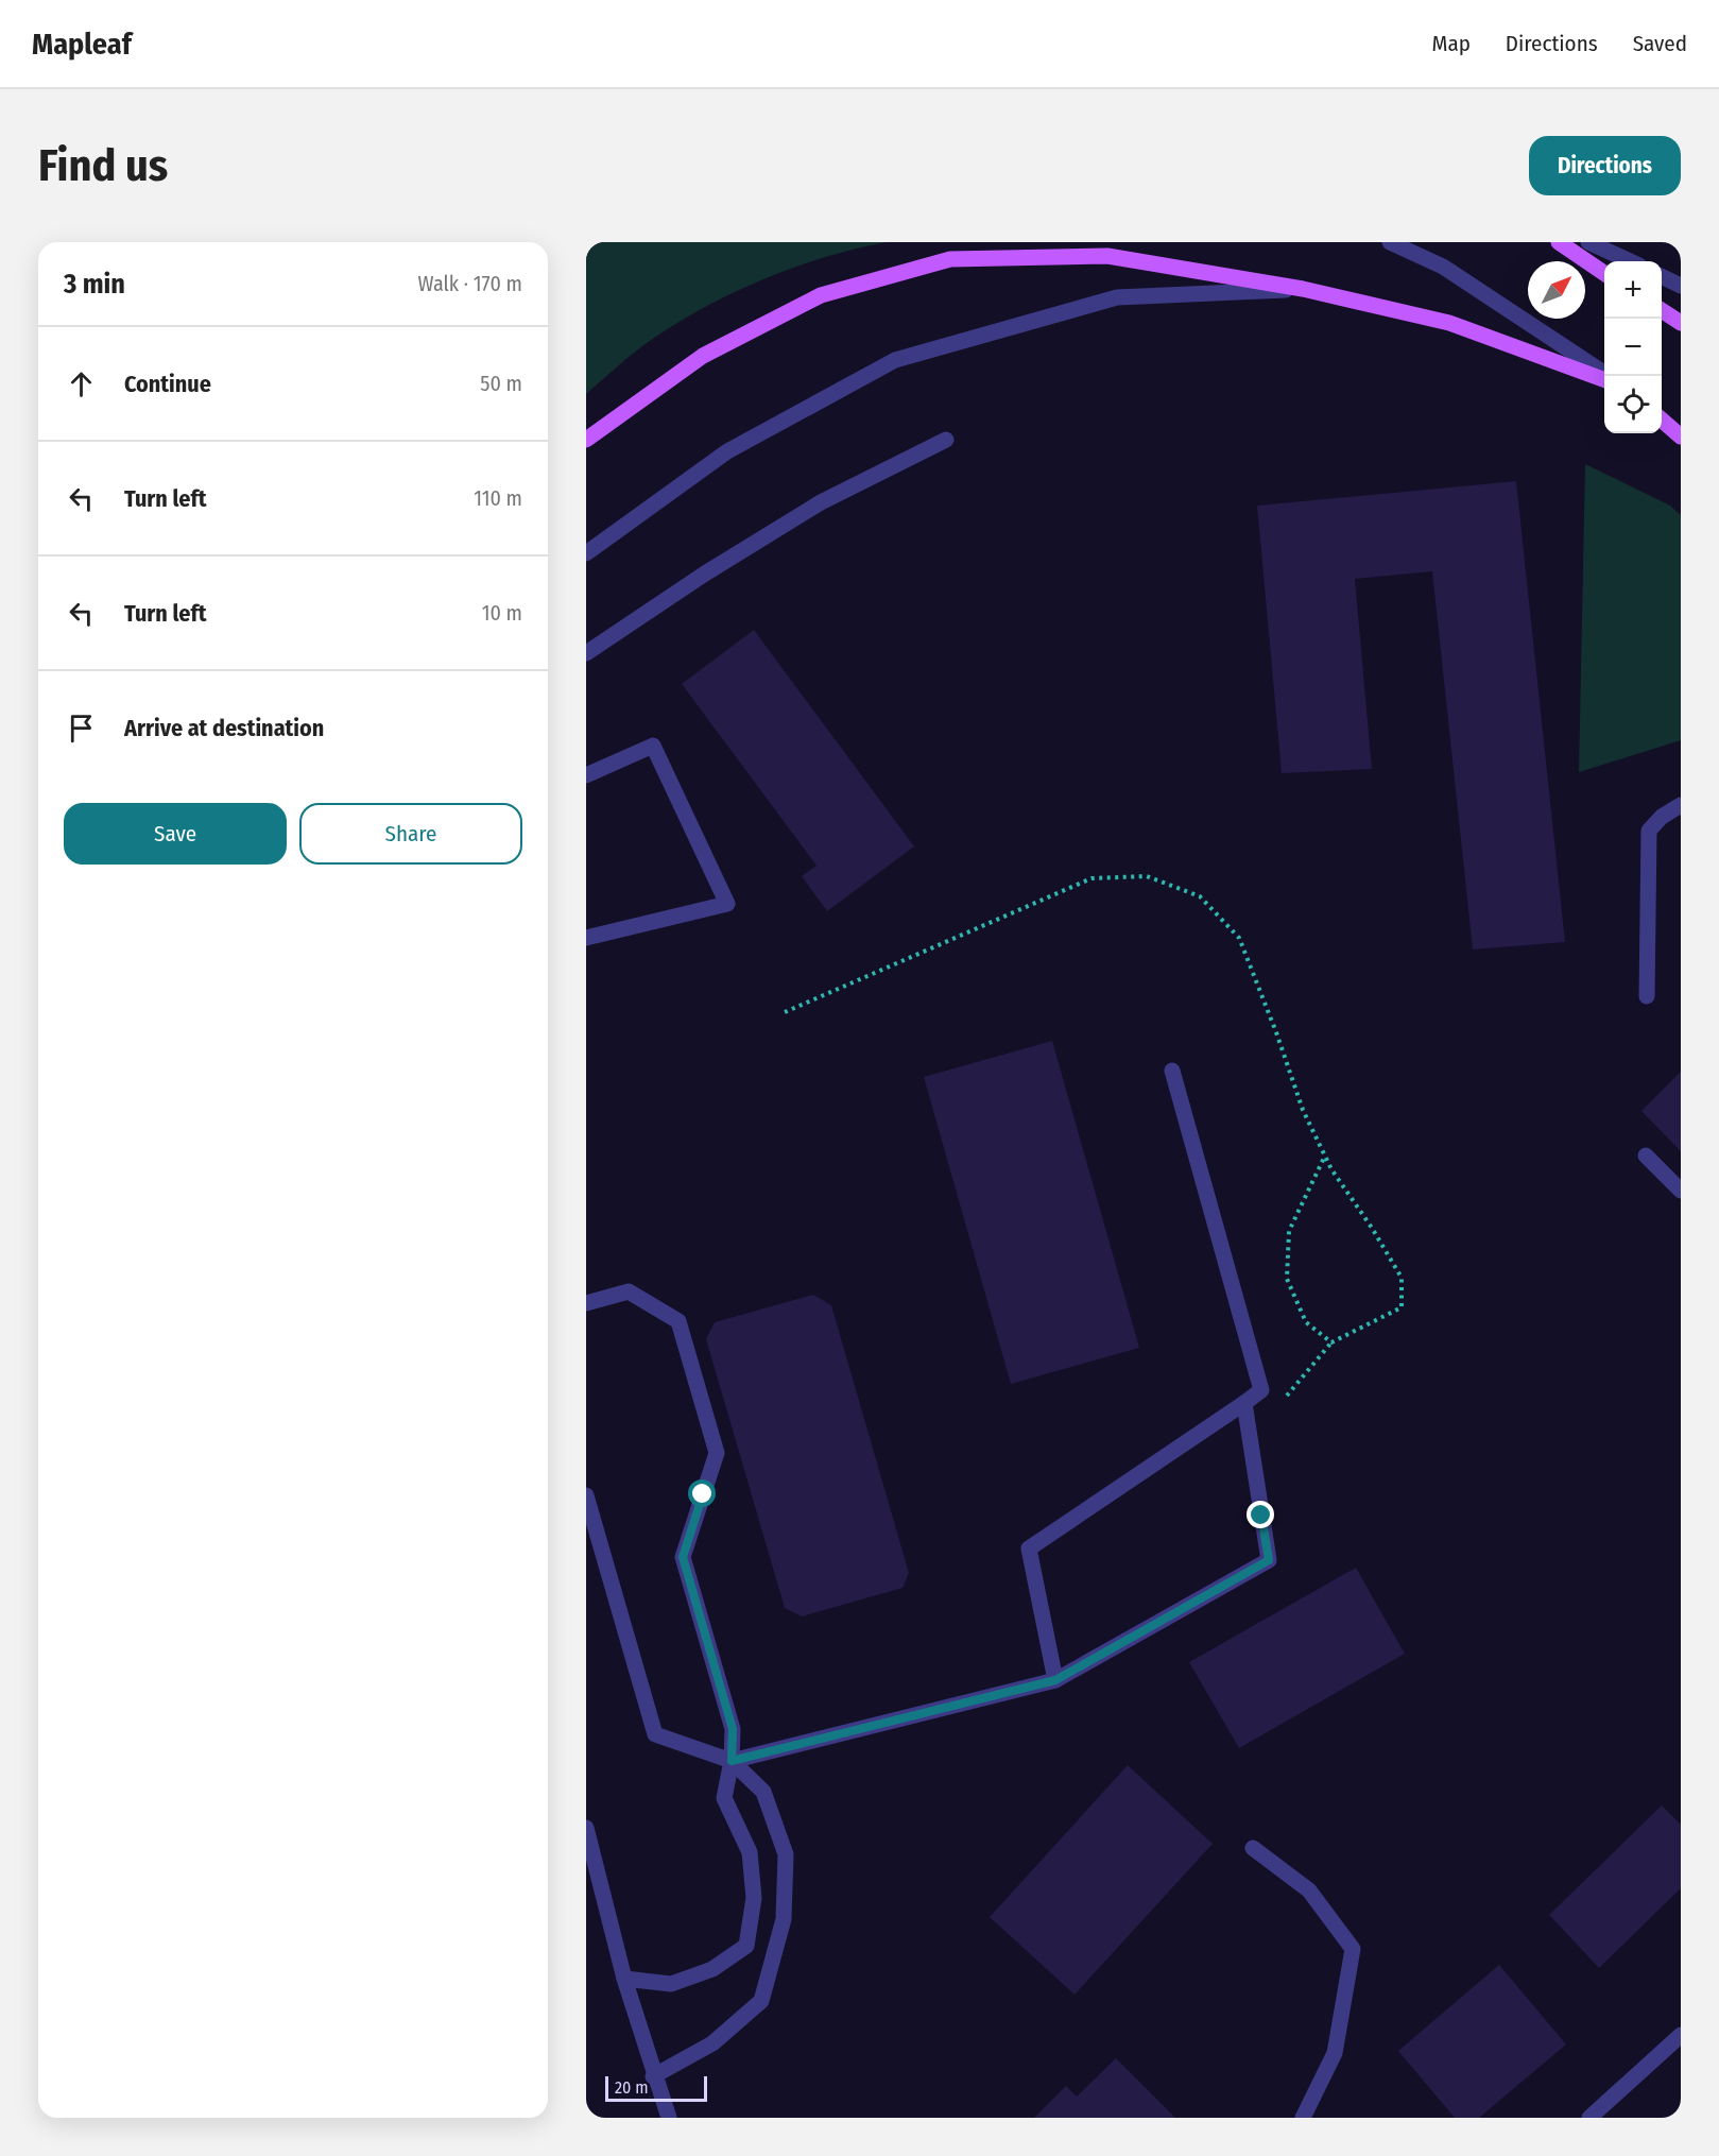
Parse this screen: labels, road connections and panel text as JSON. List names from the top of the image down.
{
  "scale_bar": "20 m",
  "north": "top right",
  "page": {
    "header": "Mapleaf",
    "nav": ["Map", "Directions", "Saved"],
    "buttons": [
      "Directions",
      ["Save", "Share"]
    ],
    "title": "Find us",
    "heading": ["3 min", "Walk · 170 m"],
    "map_buttons": ["+", "−"],
    "list": [
      ["Continue", "50 m"],
      ["Turn left", "110 m"],
      ["Turn left", "10 m"],
      "Arrive at destination"
    ],
    "scale": "20 m"
  }
}
